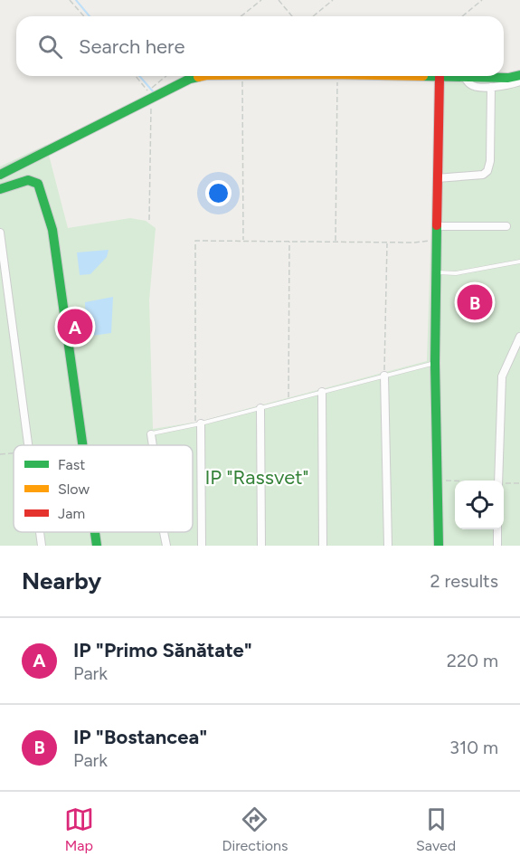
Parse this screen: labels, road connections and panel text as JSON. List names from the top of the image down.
{
  "parks": ["IP \"Rassvet\""],
  "legend": ["Fast", "Slow", "Jam"],
  "page": {
    "search": "Search here",
    "pins": ["B", "A"],
    "heading": ["Nearby", "2 results"],
    "list": [
      {
        "mark": "A",
        "name": "IP \"Primo Sănătate\"",
        "note": "Park",
        "value": "220 m"
      },
      {
        "mark": "B",
        "name": "IP \"Bostancea\"",
        "note": "Park",
        "value": "310 m"
      }
    ],
    "nav": ["Map", "Directions", "Saved"]
  }
}
